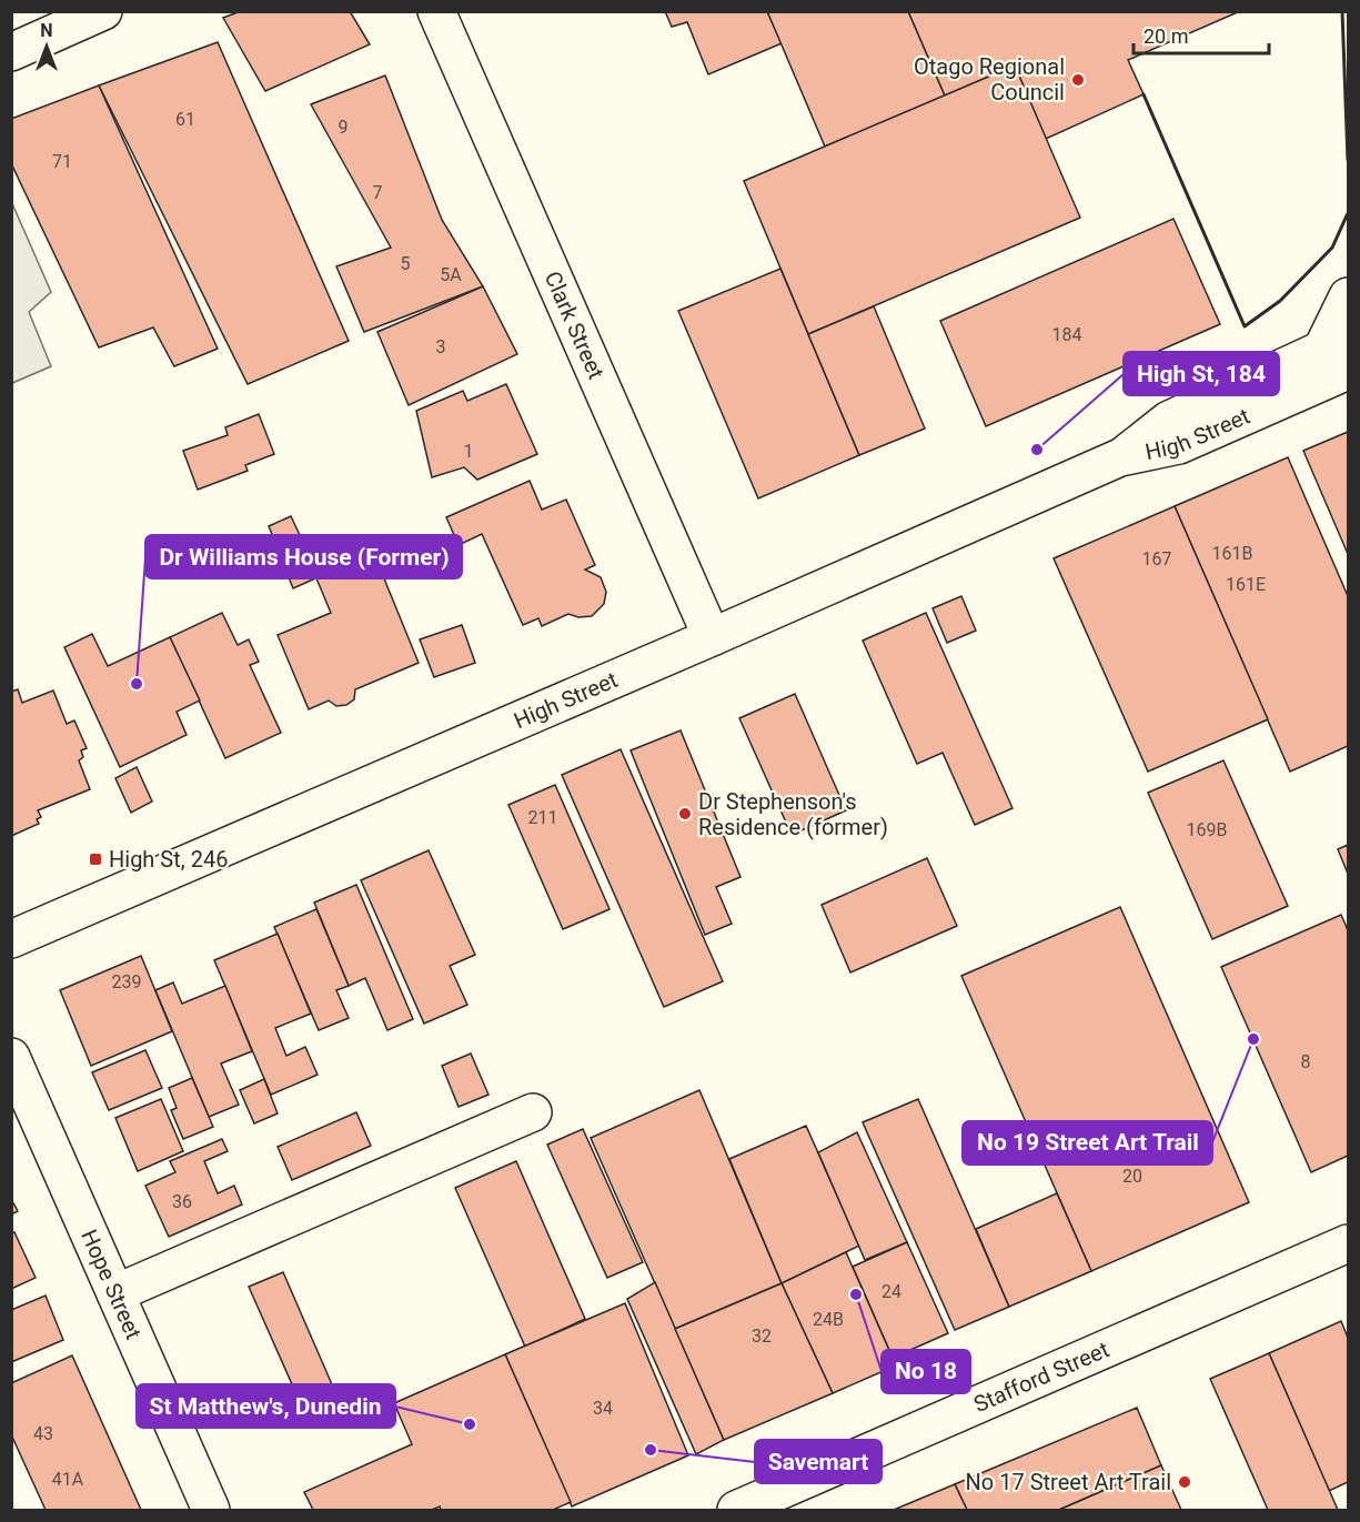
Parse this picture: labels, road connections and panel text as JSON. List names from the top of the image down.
{
  "streets": {
    "street": [
      "Clark Street",
      "High Street",
      "Hope Street",
      "Stafford Street"
    ]
  },
  "crossings": [
    ["Clark Street", "High Street"]
  ],
  "places": {
    "other": [
      "Otago Regional Council",
      "High St, 184",
      "Dr Williams House (Former)",
      "Dr Stephenson's Residence (former)",
      "No 19 Street Art Trail",
      "No 18",
      "St Matthew's, Dunedin",
      "Savemart",
      "No 17 Street Art Trail"
    ],
    "transit": ["High St, 246"]
  },
  "house_numbers": [
    "61",
    "9",
    "71",
    "7",
    "5",
    "5A",
    "184",
    "3",
    "1",
    "161B",
    "167",
    "161E",
    "211",
    "169B",
    "239",
    "8",
    "20",
    "36",
    "24",
    "24B",
    "32",
    "34",
    "43",
    "41A"
  ],
  "scale_bar": "20 m",
  "north": "top"
}
